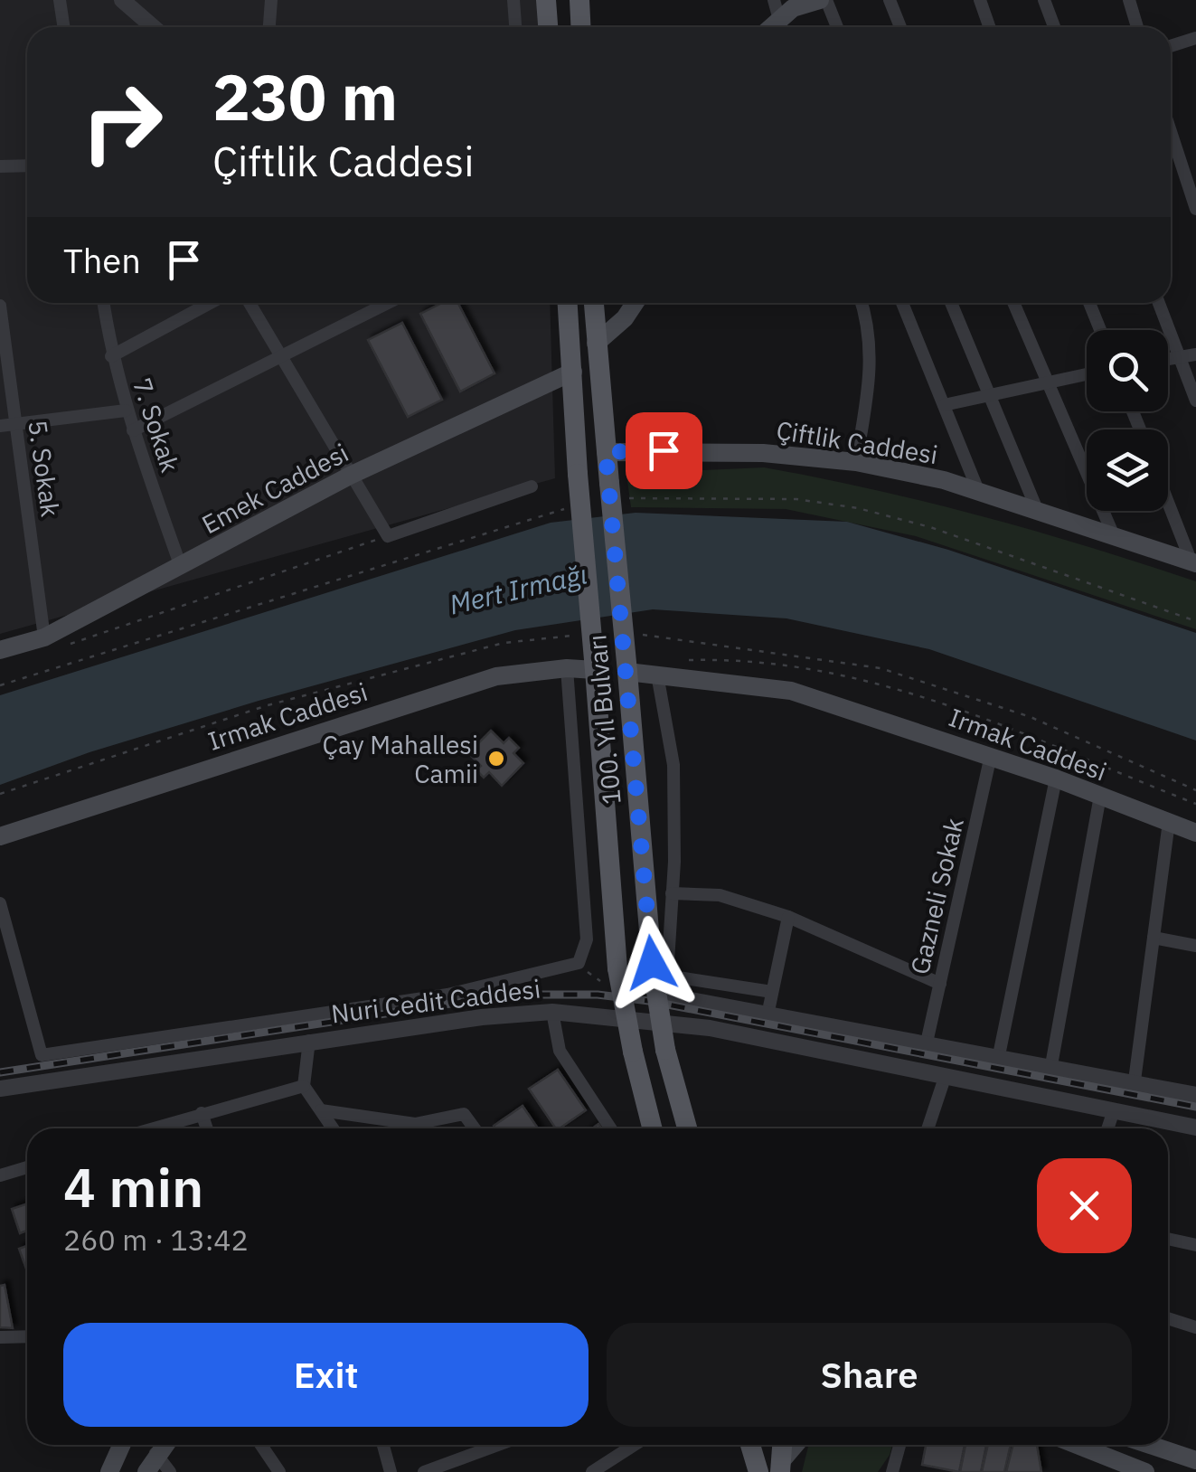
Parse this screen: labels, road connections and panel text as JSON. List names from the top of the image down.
{
  "streets": {
    "main road": [
      "Çiftlik Caddesi",
      "Emek Caddesi",
      "Irmak Caddesi",
      "100. Yıl Bulvarı"
    ],
    "street": [
      "7. Sokak",
      "5. Sokak",
      "Gazneli Sokak",
      "Nuri Cedit Caddesi"
    ]
  },
  "crossings": [
    ["7. Sokak", "Emek Caddesi"],
    ["Çiftlik Caddesi", "100. Yıl Bulvarı"],
    ["5. Sokak", "Emek Caddesi"],
    ["Emek Caddesi", "100. Yıl Bulvarı"],
    ["Irmak Caddesi", "100. Yıl Bulvarı"],
    ["Irmak Caddesi", "Gazneli Sokak"],
    ["Irmak Caddesi", "Nuri Cedit Caddesi"]
  ],
  "water": ["Mert Irmağı"],
  "places": ["Çay Mahallesi Camii"],
  "page": {
    "turn": ["230 m", "Çiftlik Caddesi"],
    "then": "Then",
    "heading": ["4 min", "260 m · 13:42"],
    "buttons": ["Exit", "Share"]
  }
}
